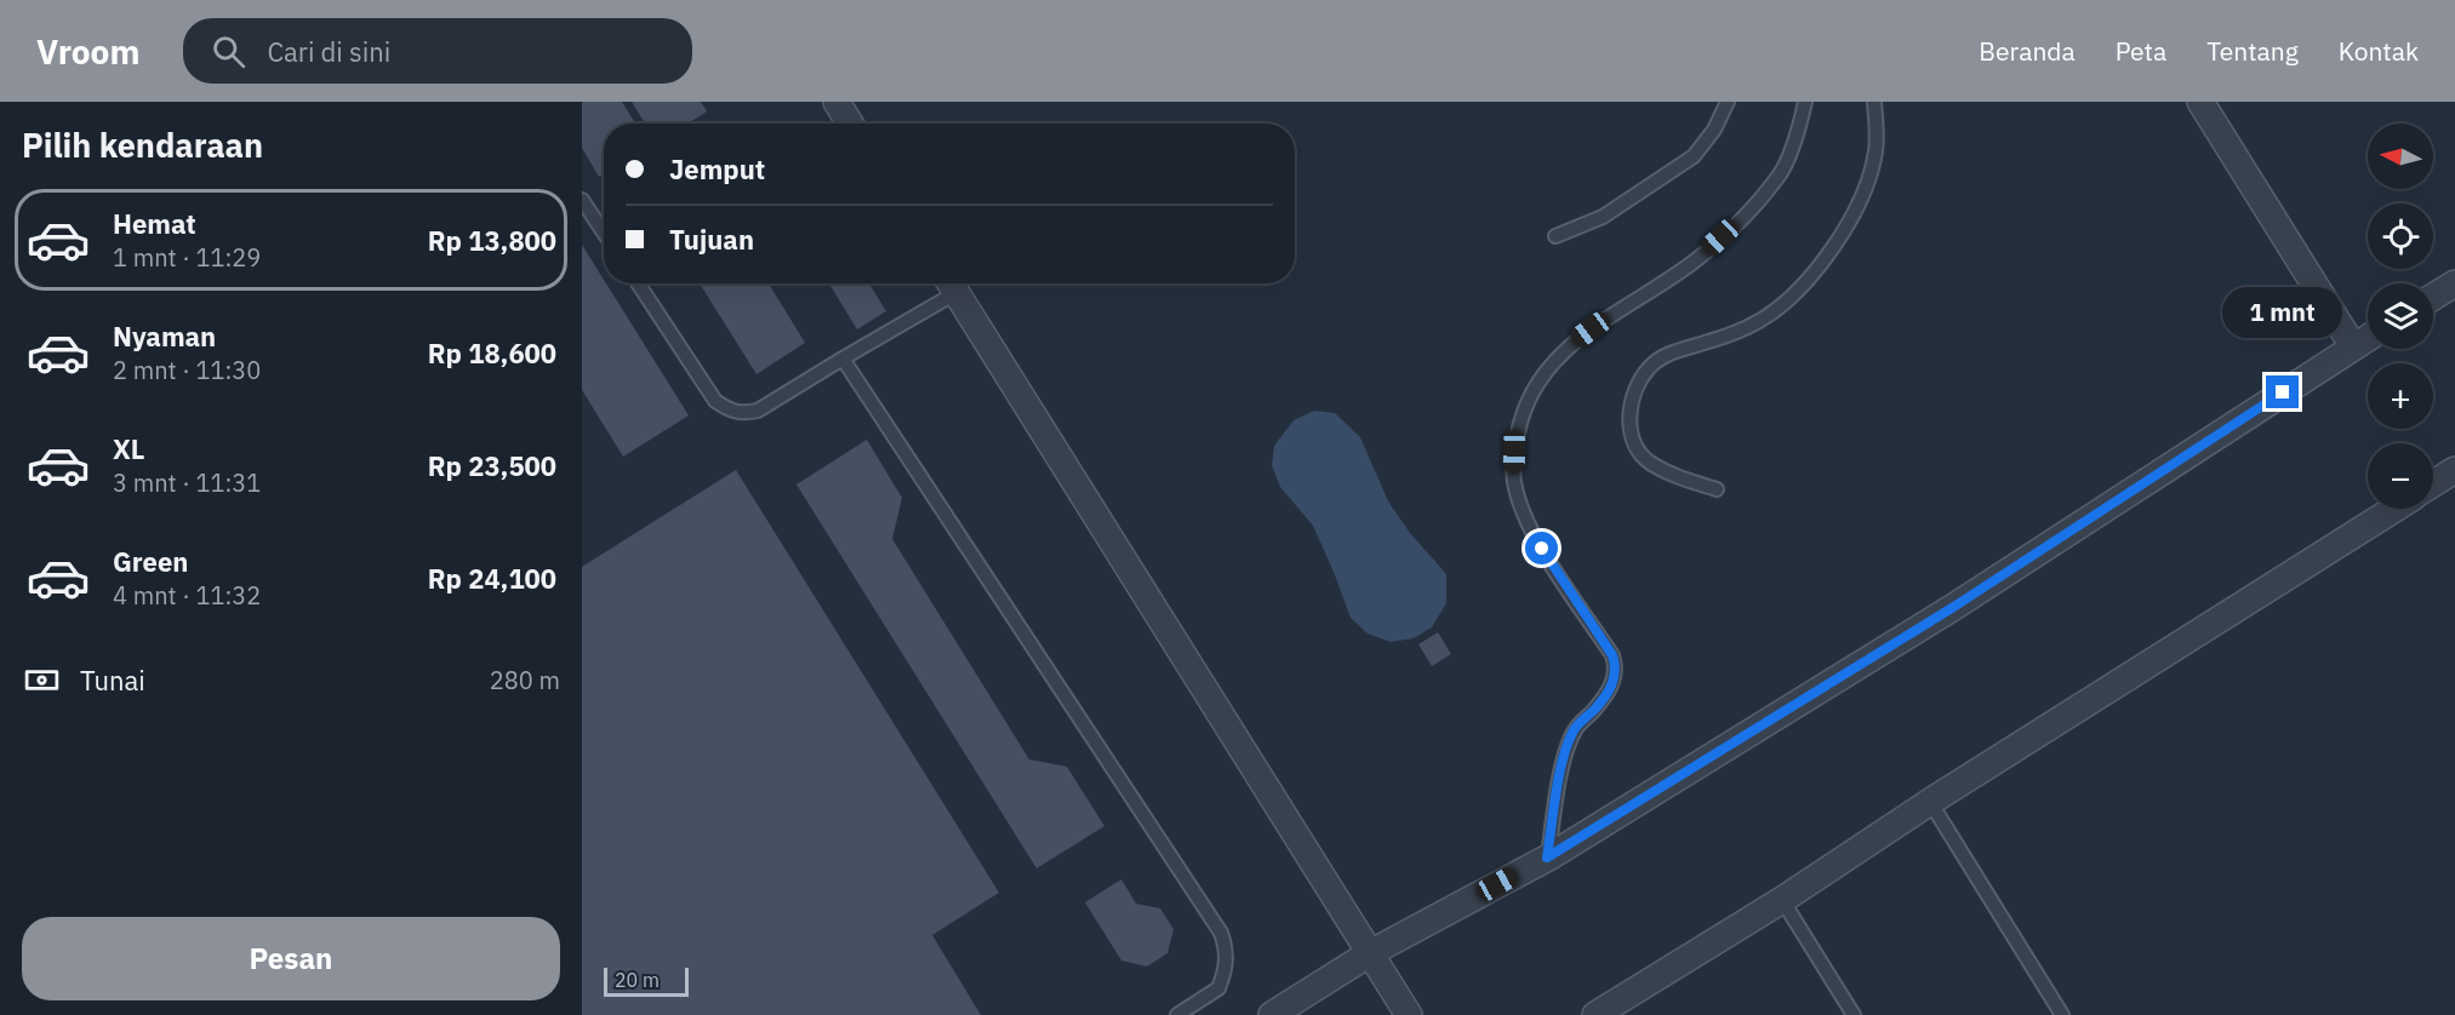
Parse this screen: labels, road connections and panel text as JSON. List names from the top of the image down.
{
  "scale_bar": "20 m",
  "north": "left",
  "page": {
    "header": "Vroom",
    "search": "Cari di sini",
    "nav": [
      "Beranda",
      "Peta",
      "Tentang",
      "Kontak"
    ],
    "heading": "Pilih kendaraan",
    "map_buttons": ["+", "−"],
    "banner": ["Jemput", "Tujuan"],
    "list": [
      {
        "name": "Hemat",
        "note": "1 mnt · 11:29",
        "value": "Rp 13,800"
      },
      {
        "name": "Nyaman",
        "note": "2 mnt · 11:30",
        "value": "Rp 18,600"
      },
      {
        "name": "XL",
        "note": "3 mnt · 11:31",
        "value": "Rp 23,500"
      },
      {
        "name": "Green",
        "note": "4 mnt · 11:32",
        "value": "Rp 24,100"
      }
    ],
    "bubble": "1 mnt",
    "pay": ["Tunai", "280 m"],
    "buttons": "Pesan",
    "scale": "20 m"
  }
}
